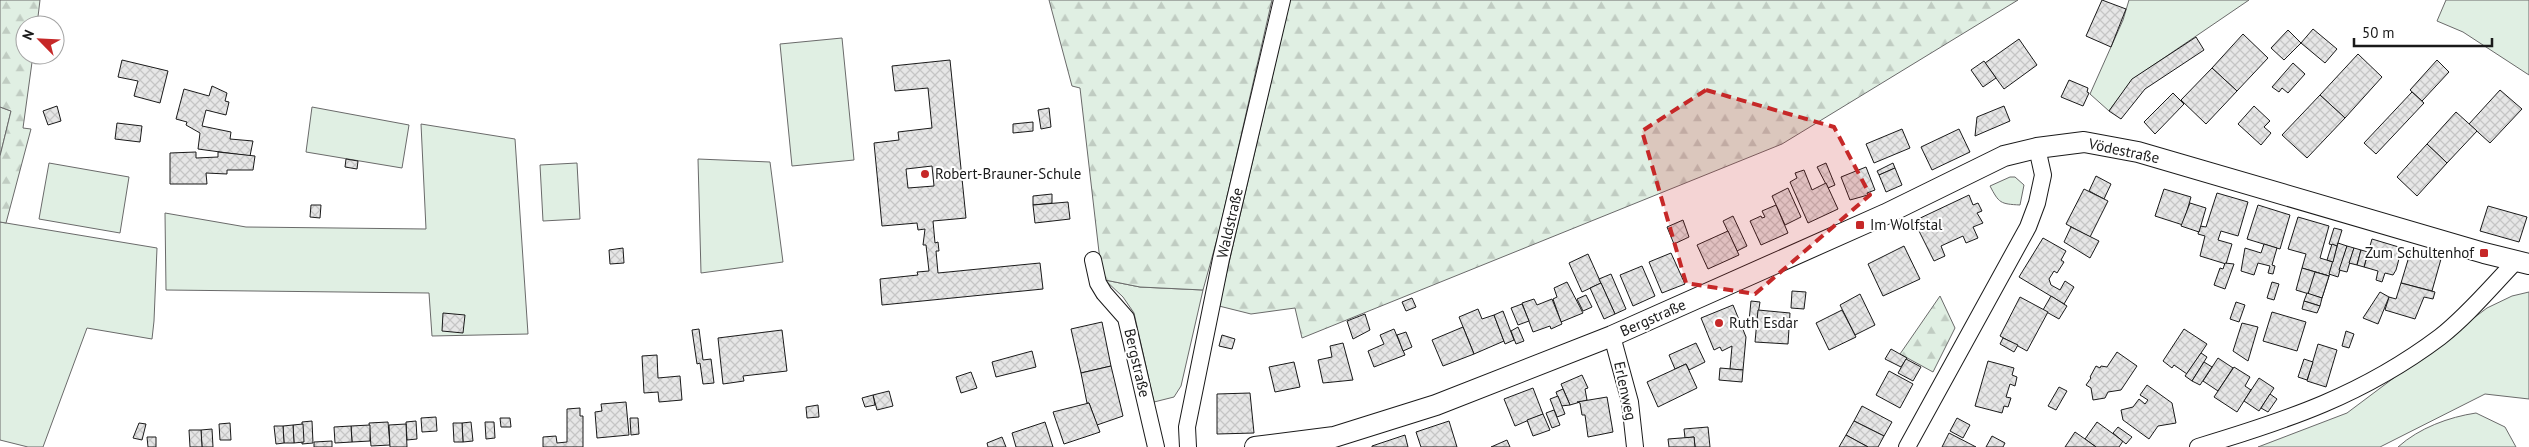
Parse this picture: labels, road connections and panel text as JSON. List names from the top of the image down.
{
  "streets": {
    "street": [
      "Vödestraße",
      "Waldstraße",
      "Bergstraße",
      "Erlenweg"
    ]
  },
  "crossings": [
    ["Vödestraße", "Bergstraße"],
    ["Bergstraße", "Erlenweg"]
  ],
  "places": {
    "other": ["Robert-Brauner-Schule", "Ruth Esdar"],
    "transit": ["Im Wolfstal", "Zum Schultenhof"]
  },
  "scale_bar": "50 m",
  "north": "top left"
}
